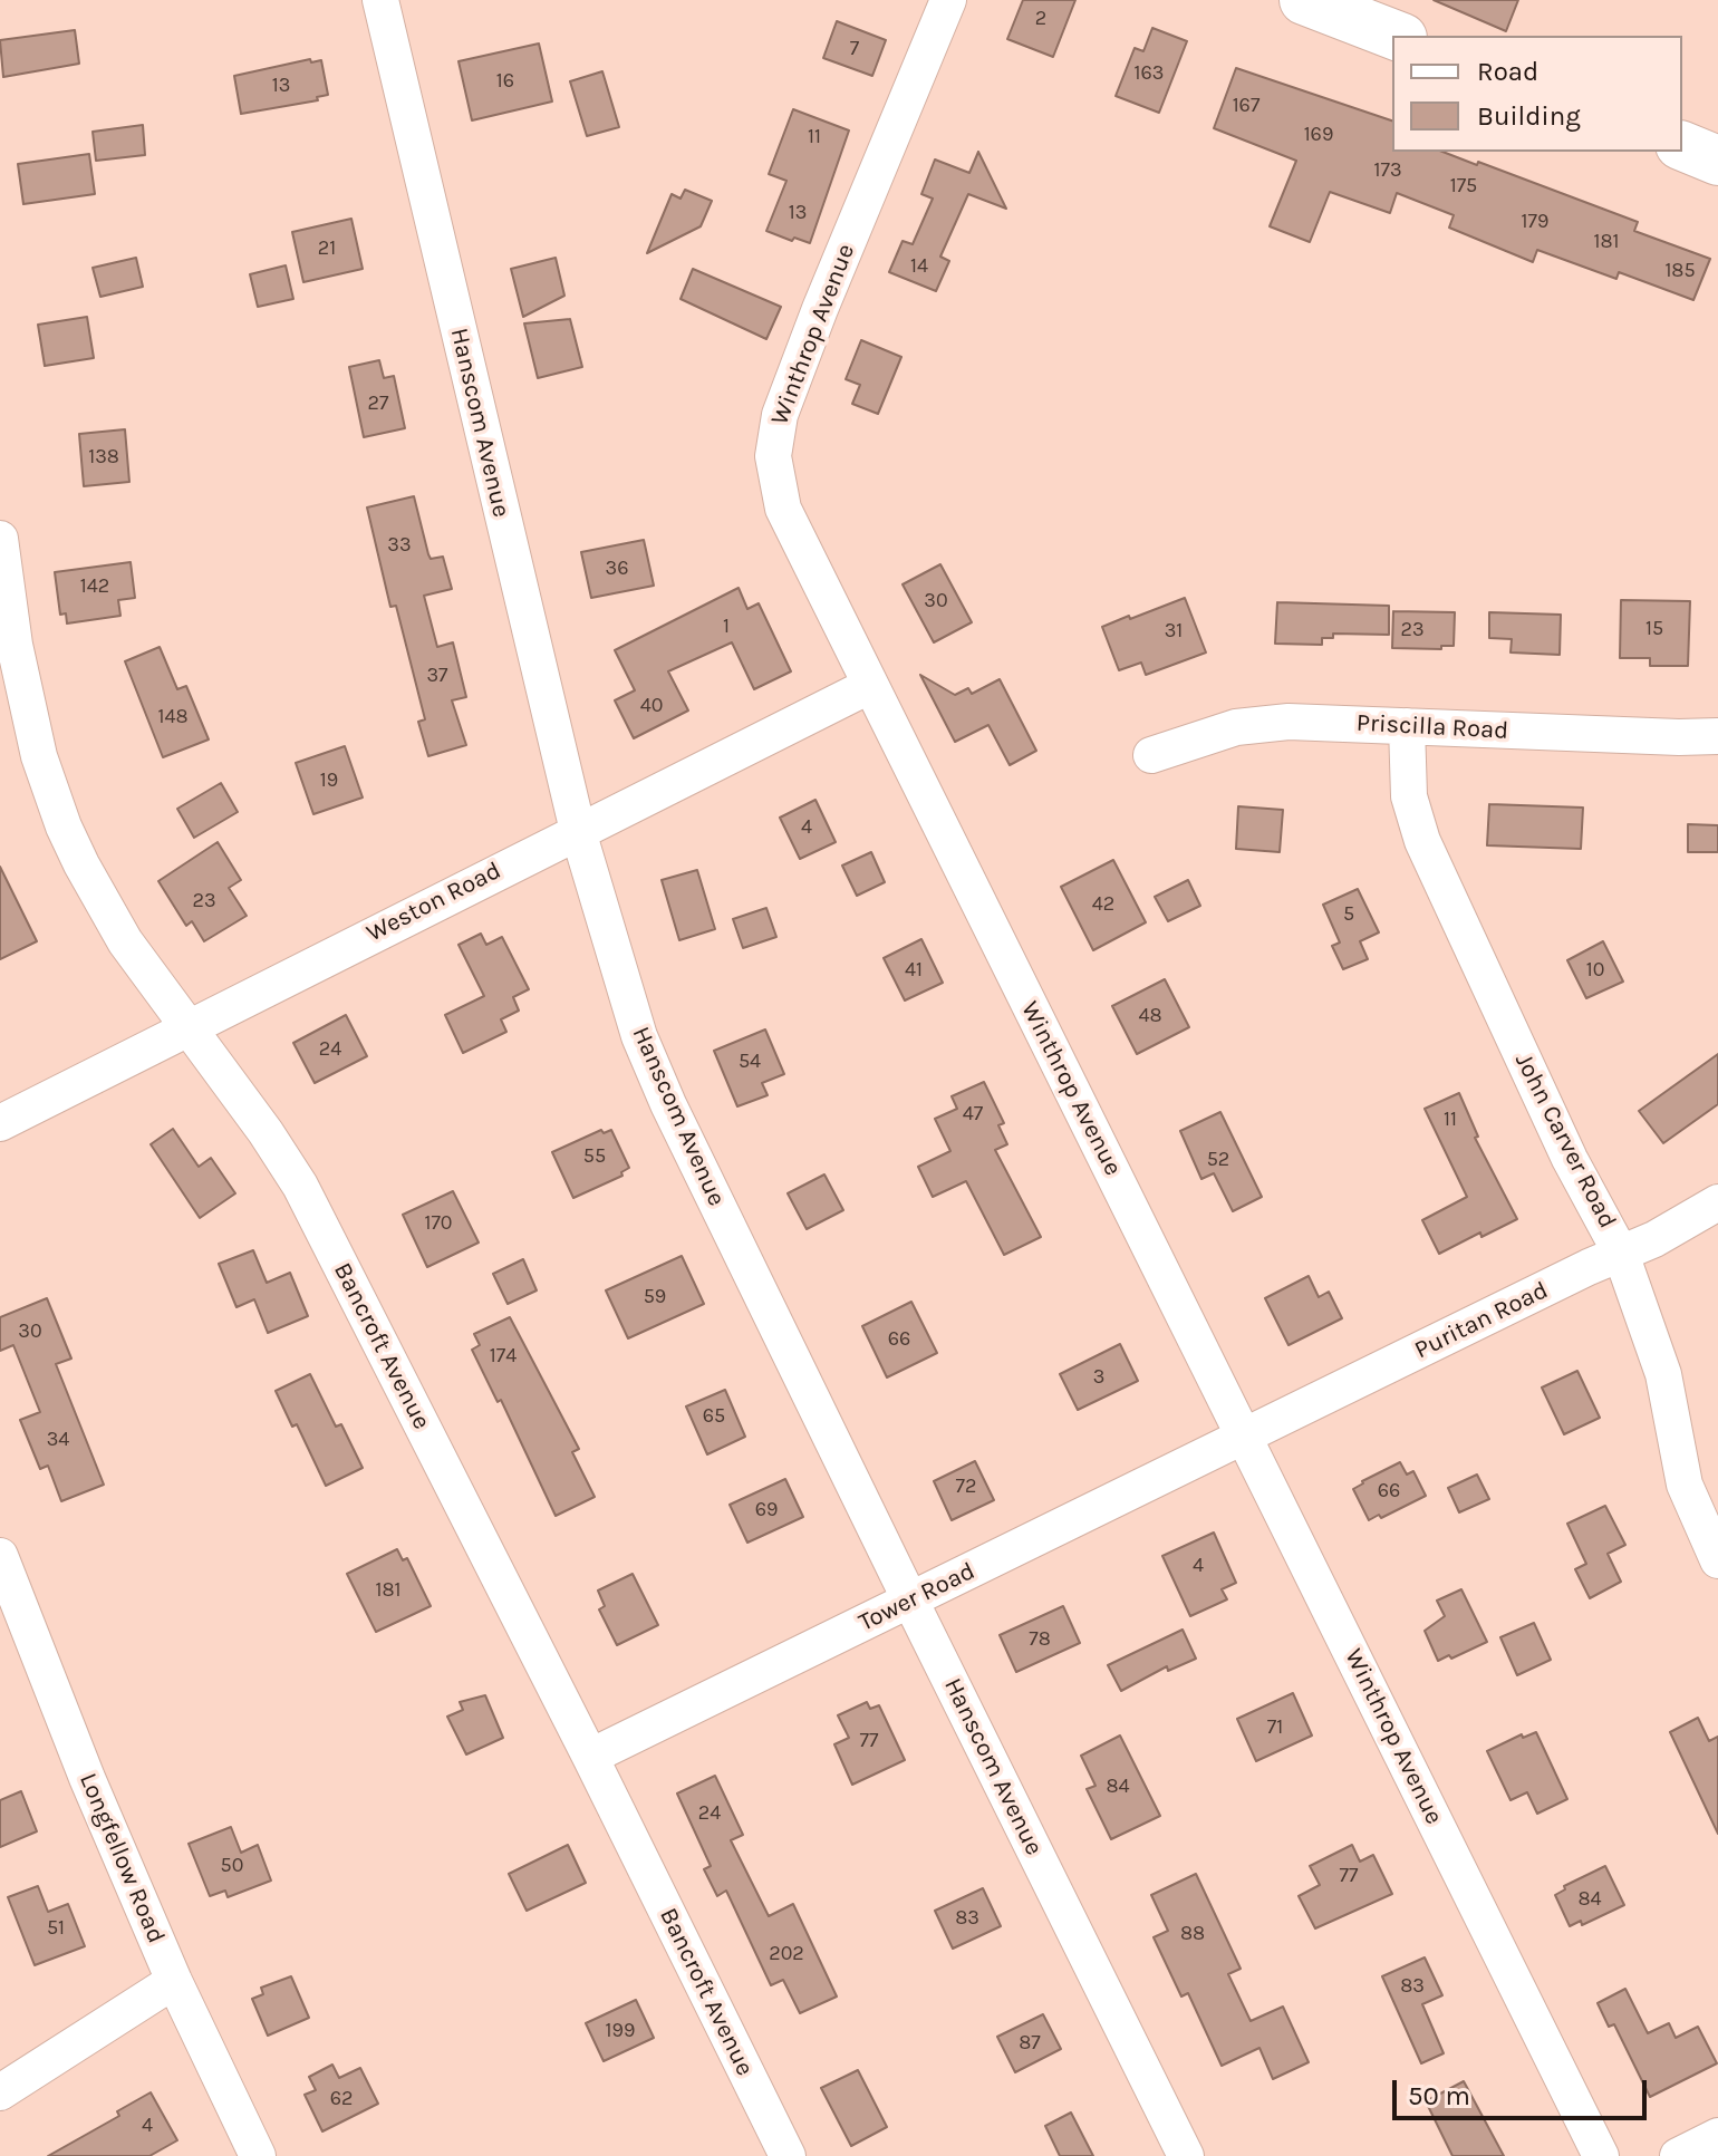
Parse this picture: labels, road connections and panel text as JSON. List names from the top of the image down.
{
  "streets": {
    "street": [
      "Winthrop Avenue",
      "Hanscom Avenue",
      "Priscilla Road",
      "Weston Road",
      "John Carver Road",
      "Puritan Road",
      "Bancroft Avenue",
      "Tower Road",
      "Longfellow Road"
    ]
  },
  "crossings": [
    ["Winthrop Avenue", "Weston Road"],
    ["Winthrop Avenue", "Puritan Road"],
    ["Winthrop Avenue", "Tower Road"],
    ["Hanscom Avenue", "Weston Road"],
    ["Hanscom Avenue", "Tower Road"],
    ["Priscilla Road", "John Carver Road"],
    ["Weston Road", "Bancroft Avenue"],
    ["John Carver Road", "Puritan Road"],
    ["Puritan Road", "Tower Road"],
    ["Bancroft Avenue", "Tower Road"]
  ],
  "house_numbers": [
    "2",
    "7",
    "163",
    "16",
    "13",
    "167",
    "169",
    "11",
    "173",
    "175",
    "13",
    "179",
    "181",
    "21",
    "14",
    "185",
    "27",
    "138",
    "33",
    "36",
    "142",
    "30",
    "1",
    "15",
    "23",
    "31",
    "37",
    "40",
    "148",
    "19",
    "4",
    "23",
    "42",
    "5",
    "41",
    "10",
    "48",
    "24",
    "54",
    "47",
    "11",
    "55",
    "52",
    "170",
    "59",
    "30",
    "66",
    "174",
    "3",
    "65",
    "34",
    "72",
    "66",
    "69",
    "4",
    "181",
    "78",
    "71",
    "77",
    "84",
    "24",
    "50",
    "77",
    "84",
    "83",
    "51",
    "88",
    "202",
    "83",
    "199",
    "87",
    "62",
    "4"
  ],
  "legend": ["Road", "Building"],
  "scale_bar": "50 m"
}
